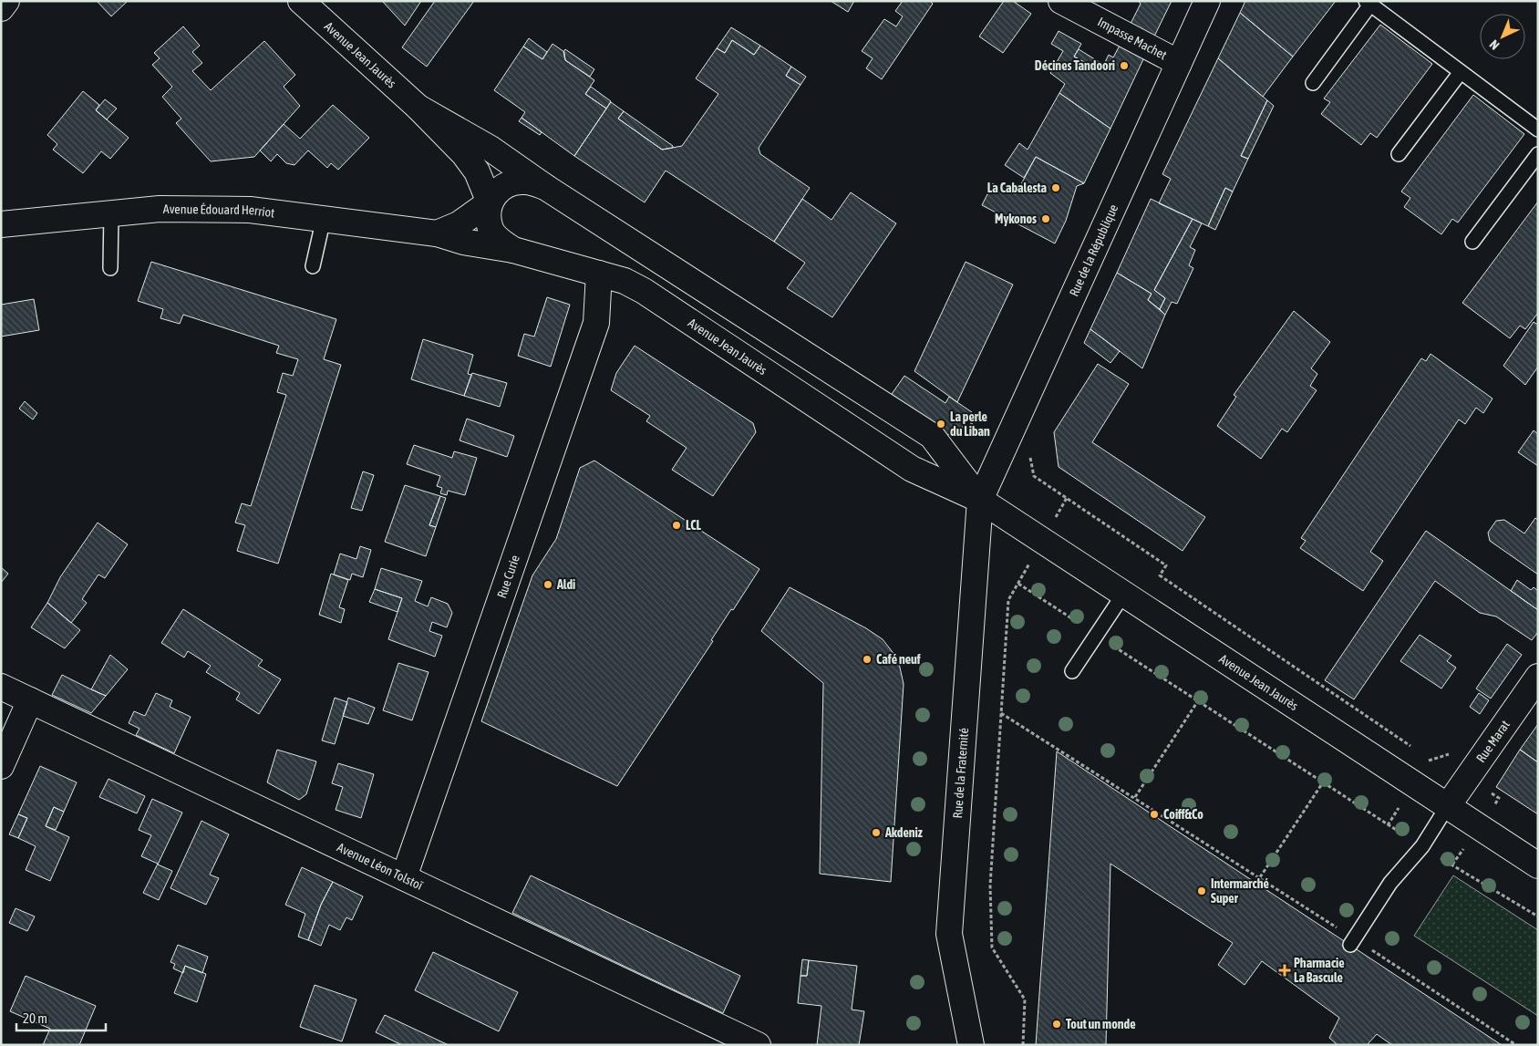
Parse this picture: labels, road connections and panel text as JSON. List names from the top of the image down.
{
  "streets": {
    "street": [
      "Impasse Machet",
      "Avenue Jean Jaurès",
      "Avenue Édouard Herriot",
      "Rue de la République",
      "Rue Curie",
      "Rue Marat",
      "Rue de la Fraternité",
      "Avenue Léon Tolstoï"
    ]
  },
  "crossings": [
    ["Impasse Machet", "Rue de la République"],
    ["Avenue Jean Jaurès", "Avenue Édouard Herriot"],
    ["Avenue Jean Jaurès", "Rue de la République"],
    ["Avenue Jean Jaurès", "Rue Curie"],
    ["Avenue Jean Jaurès", "Rue Marat"],
    ["Avenue Jean Jaurès", "Rue de la Fraternité"],
    ["Rue de la République", "Rue de la Fraternité"],
    ["Rue Curie", "Avenue Léon Tolstoï"]
  ],
  "places": {
    "other": [
      "Décines Tandoori",
      "La Cabalesta",
      "Mykonos",
      "La perle du Liban",
      "LCL",
      "Aldi",
      "Café neuf",
      "Coiff&Co",
      "Akdeniz",
      "Intermarché Super",
      "Tout un monde"
    ],
    "health": ["Pharmacie La Bascule"]
  },
  "scale_bar": "20 m",
  "north": "bottom left"
}
